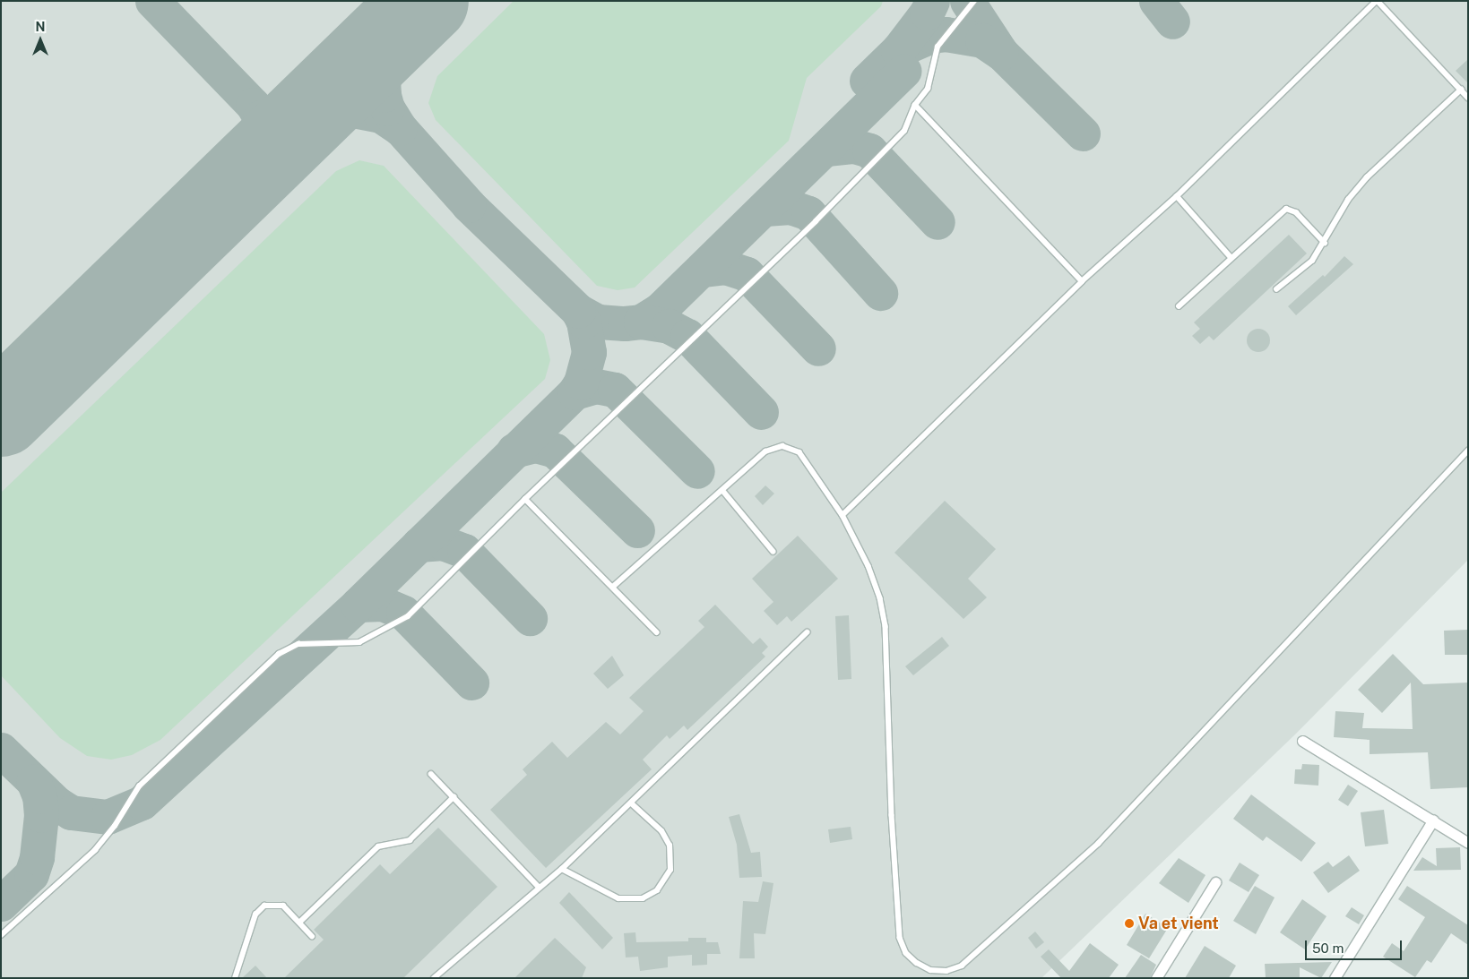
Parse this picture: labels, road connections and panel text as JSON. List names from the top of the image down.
{
  "places": ["Va et vient"],
  "scale_bar": "50 m",
  "north": "top"
}
